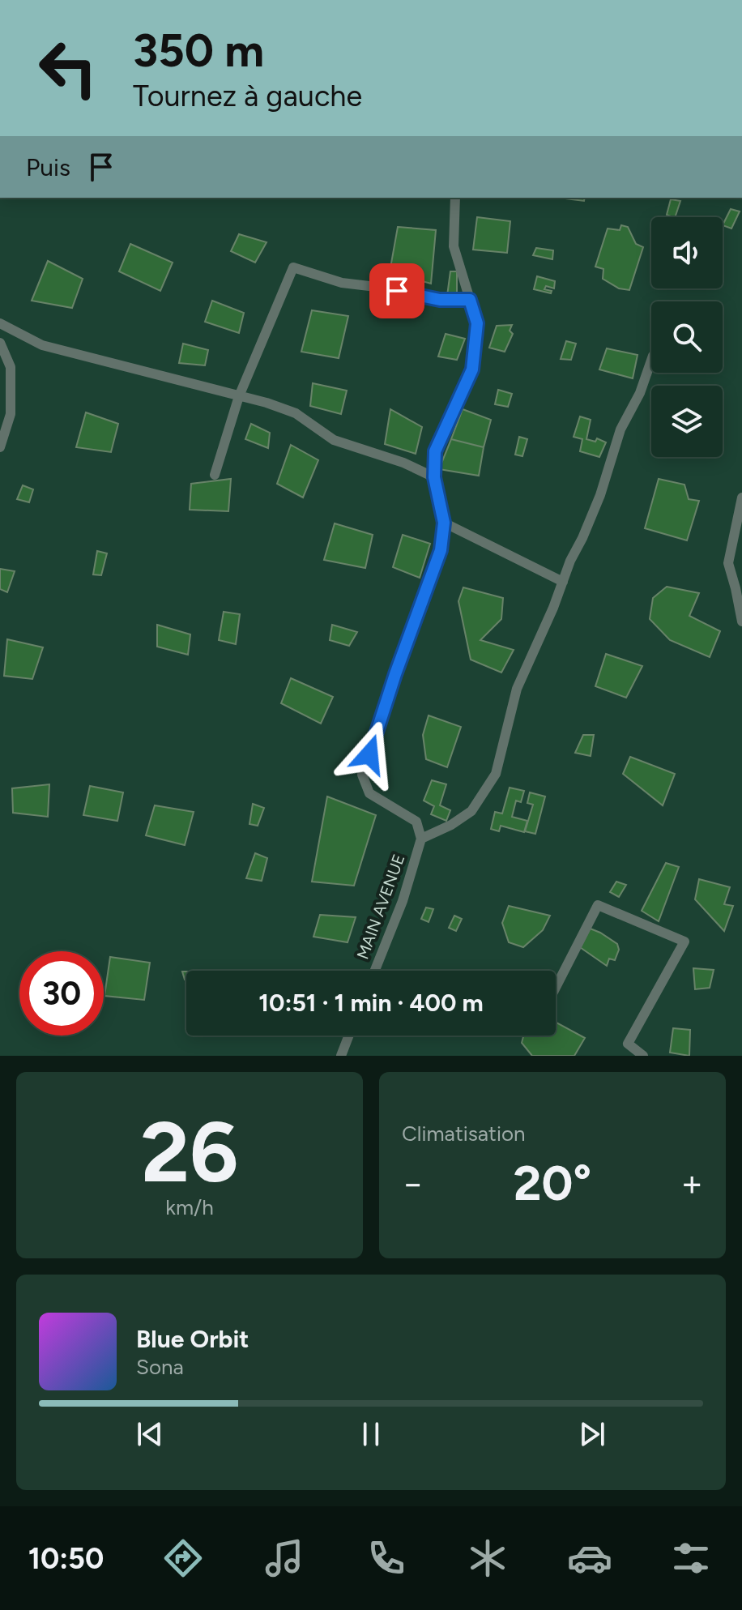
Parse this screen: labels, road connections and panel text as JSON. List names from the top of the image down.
{
  "streets": {
    "street": ["MAIN AVENUE"]
  },
  "page": {
    "turn": ["350 m", "Tournez à gauche"],
    "then": "Puis",
    "limit": "30",
    "trip": "10:51 · 1 min · 400 m",
    "tile": [
      ["26", "km/h"],
      "Climatisation"
    ],
    "heat": ["−", "20°", "+"],
    "song": ["Blue Orbit", "Sona"],
    "tabs": "10:50"
  }
}
